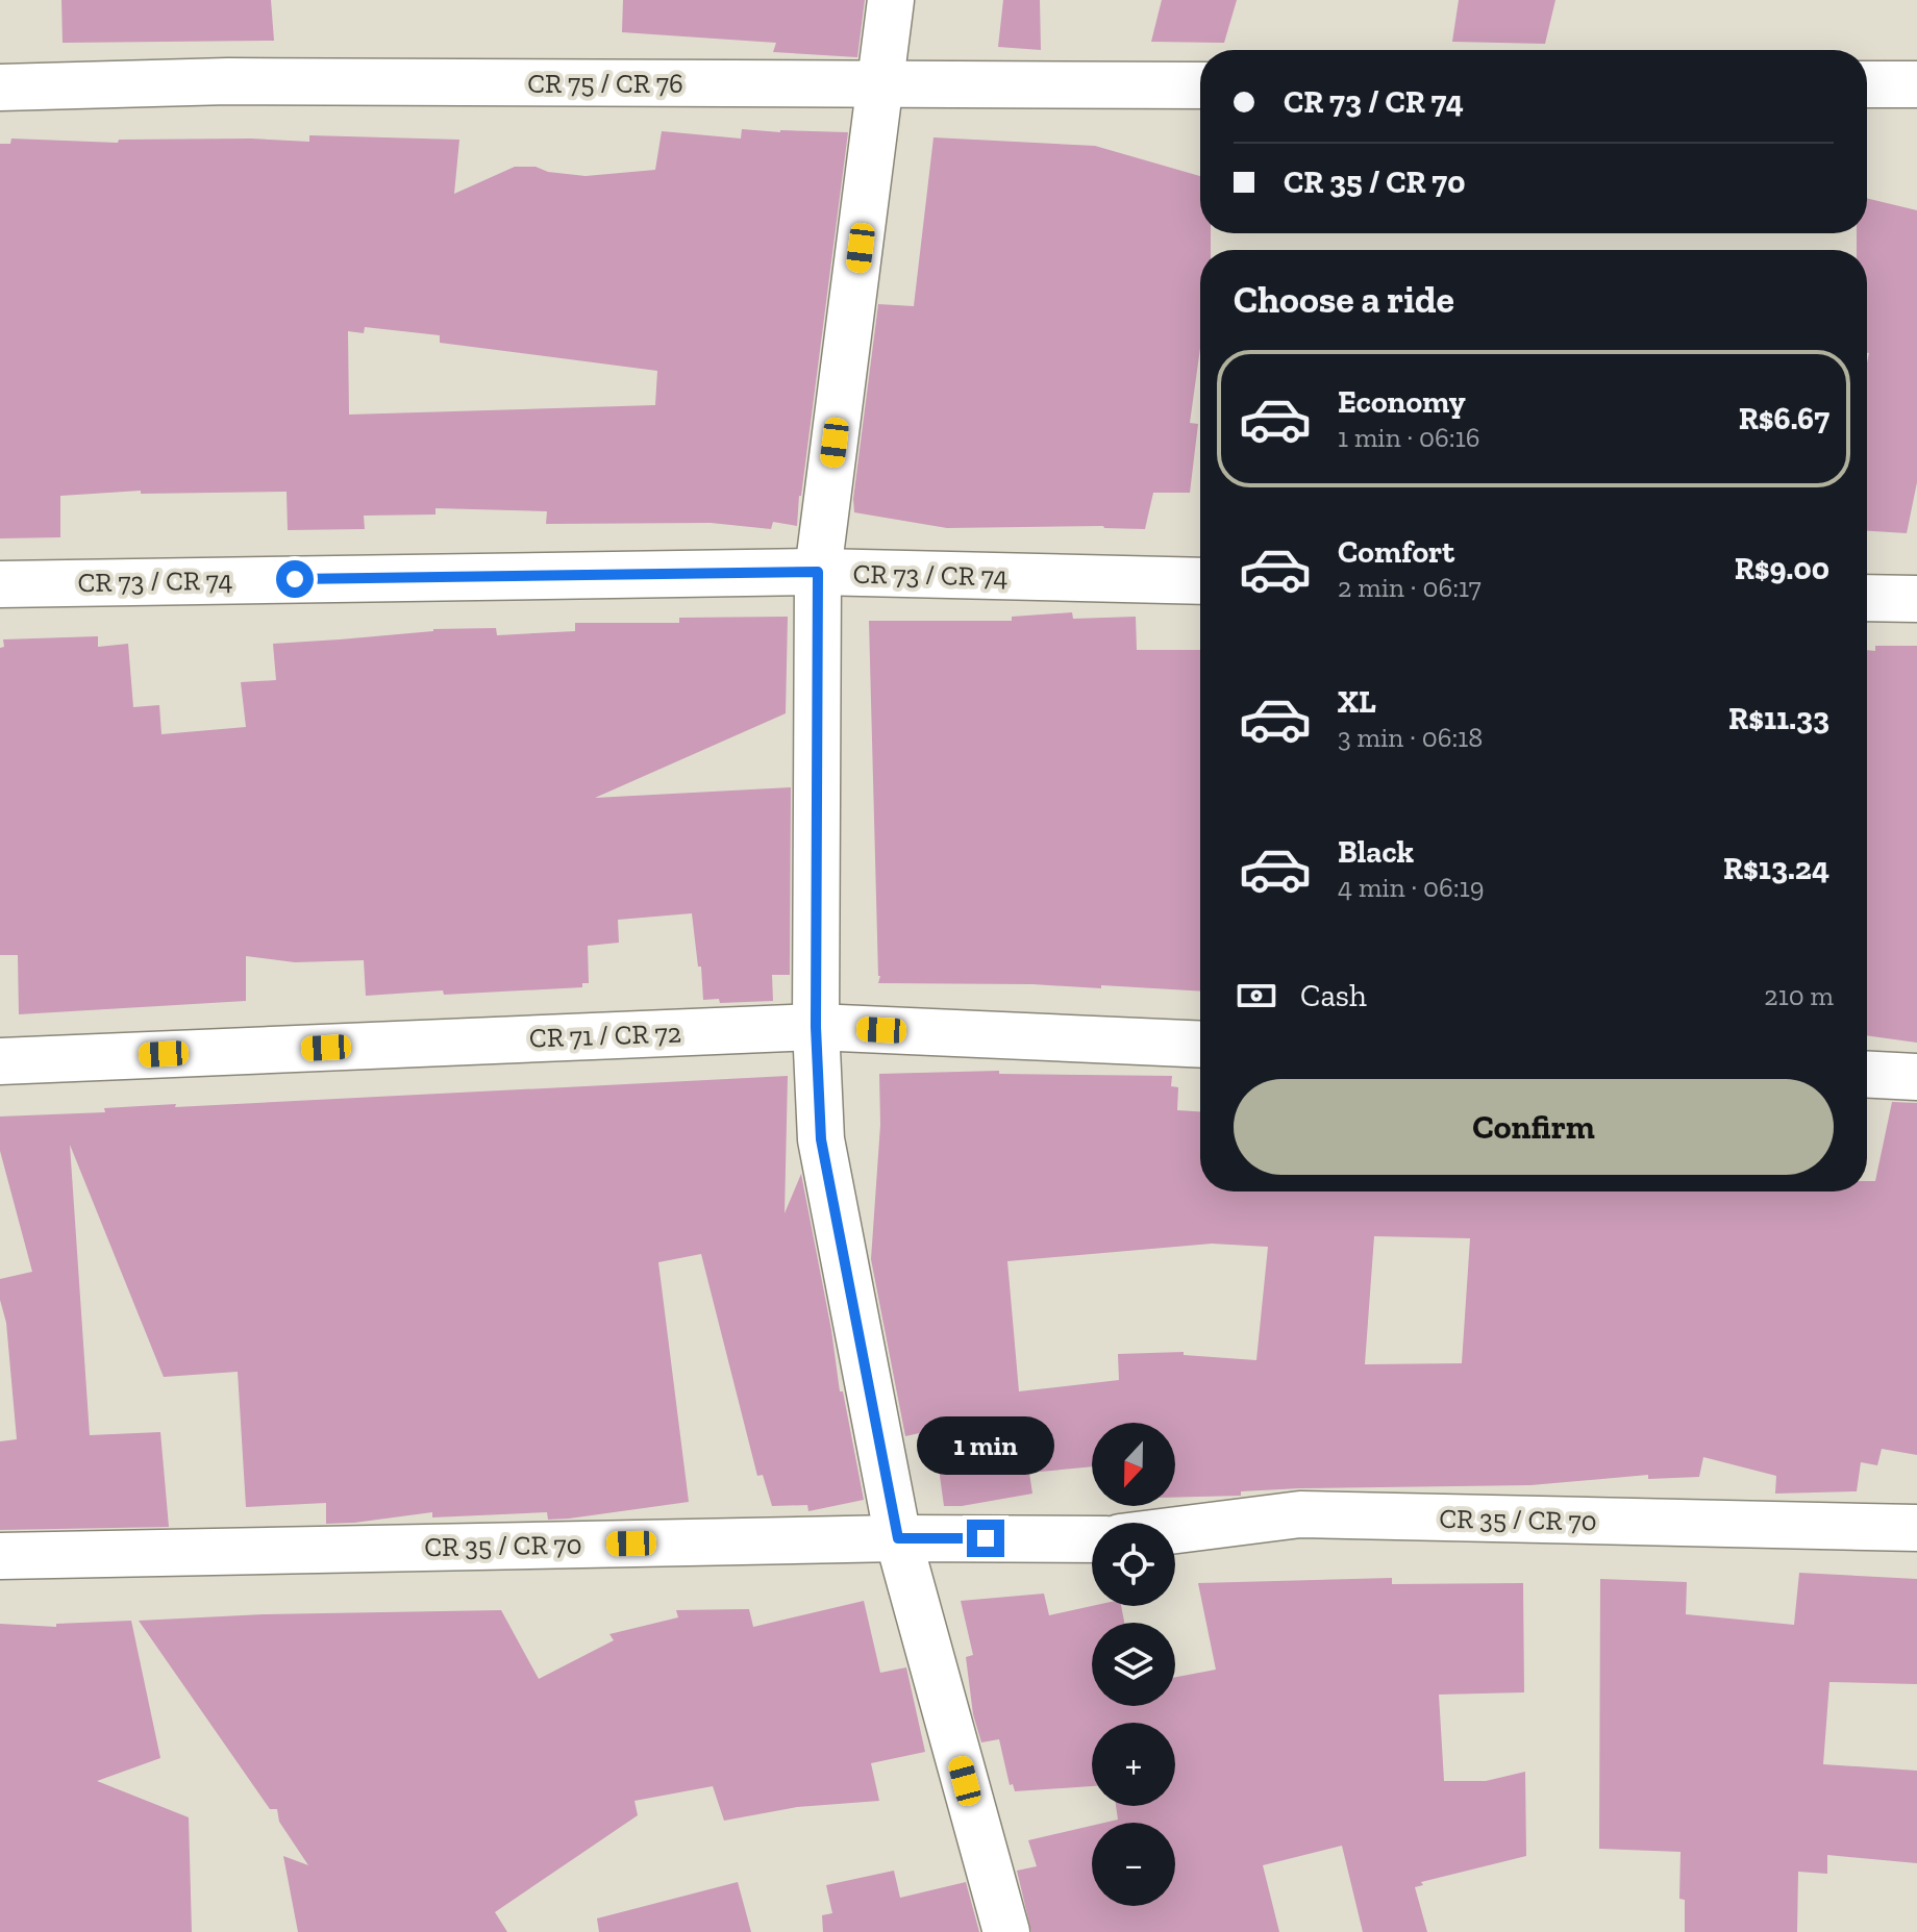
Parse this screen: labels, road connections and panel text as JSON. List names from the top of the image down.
{
  "streets": {
    "street": [
      "CR 75 / CR 76",
      "CR 73 / CR 74",
      "CR 71 / CR 72",
      "CR 35 / CR 70"
    ]
  },
  "north": "bottom",
  "page": {
    "banner": ["CR 73 / CR 74", "CR 35 / CR 70"],
    "heading": "Choose a ride",
    "list": [
      {
        "name": "Economy",
        "note": "1 min · 06:16",
        "value": "R$6.67"
      },
      {
        "name": "Comfort",
        "note": "2 min · 06:17",
        "value": "R$9.00"
      },
      {
        "name": "XL",
        "note": "3 min · 06:18",
        "value": "R$11.33"
      },
      {
        "name": "Black",
        "note": "4 min · 06:19",
        "value": "R$13.24"
      }
    ],
    "pay": ["Cash", "210 m"],
    "buttons": "Confirm",
    "bubble": "1 min",
    "map_buttons": ["+", "−"]
  }
}
